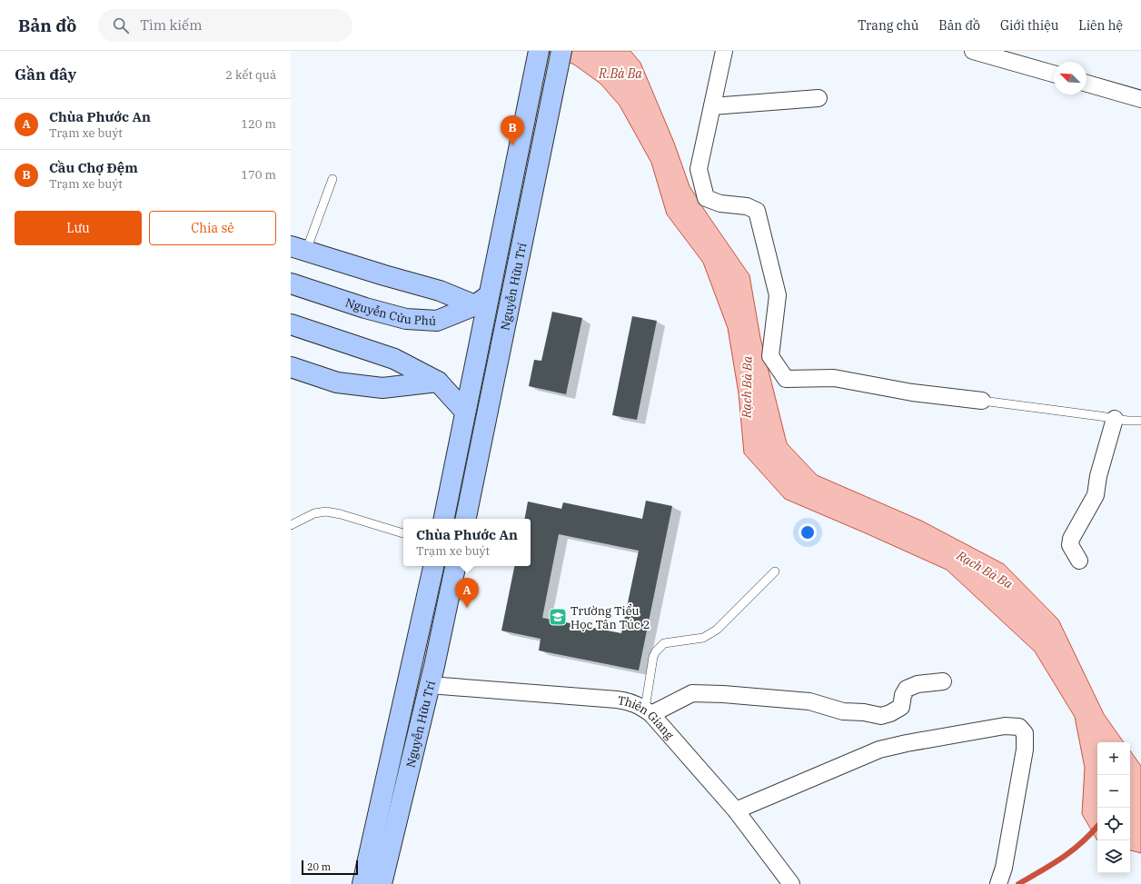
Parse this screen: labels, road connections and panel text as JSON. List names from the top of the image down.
{
  "streets": {
    "main road": ["Nguyễn Hữu Trí", "Nguyễn Cửu Phú"],
    "street": ["Thiên Giang"]
  },
  "crossings": [
    ["Nguyễn Hữu Trí", "Nguyễn Cửu Phú"],
    ["Nguyễn Hữu Trí", "Thiên Giang"]
  ],
  "water": ["R.Bà Ba", "Rạch Bà Ba"],
  "places": {
    "school or university": ["Trường Tiểu Học Tân Túc 2"]
  },
  "scale_bar": "20 m",
  "north": "top left",
  "page": {
    "header": "Bản đồ",
    "search": "Tìm kiếm",
    "nav": [
      "Trang chủ",
      "Bản đồ",
      "Giới thiệu",
      "Liên hệ"
    ],
    "heading": ["Gần đây", "2 kết quả"],
    "list": [
      {
        "mark": "A",
        "name": "Chùa Phước An",
        "note": "Trạm xe buýt",
        "value": "120 m"
      },
      {
        "mark": "B",
        "name": "Cầu Chợ Đệm",
        "note": "Trạm xe buýt",
        "value": "170 m"
      }
    ],
    "pins": ["B", "A"],
    "buttons": ["Lưu", "Chia sẻ"],
    "popup": ["Chùa Phước An", "Trạm xe buýt"],
    "map_buttons": ["+", "−"],
    "scale": "20 m"
  }
}
